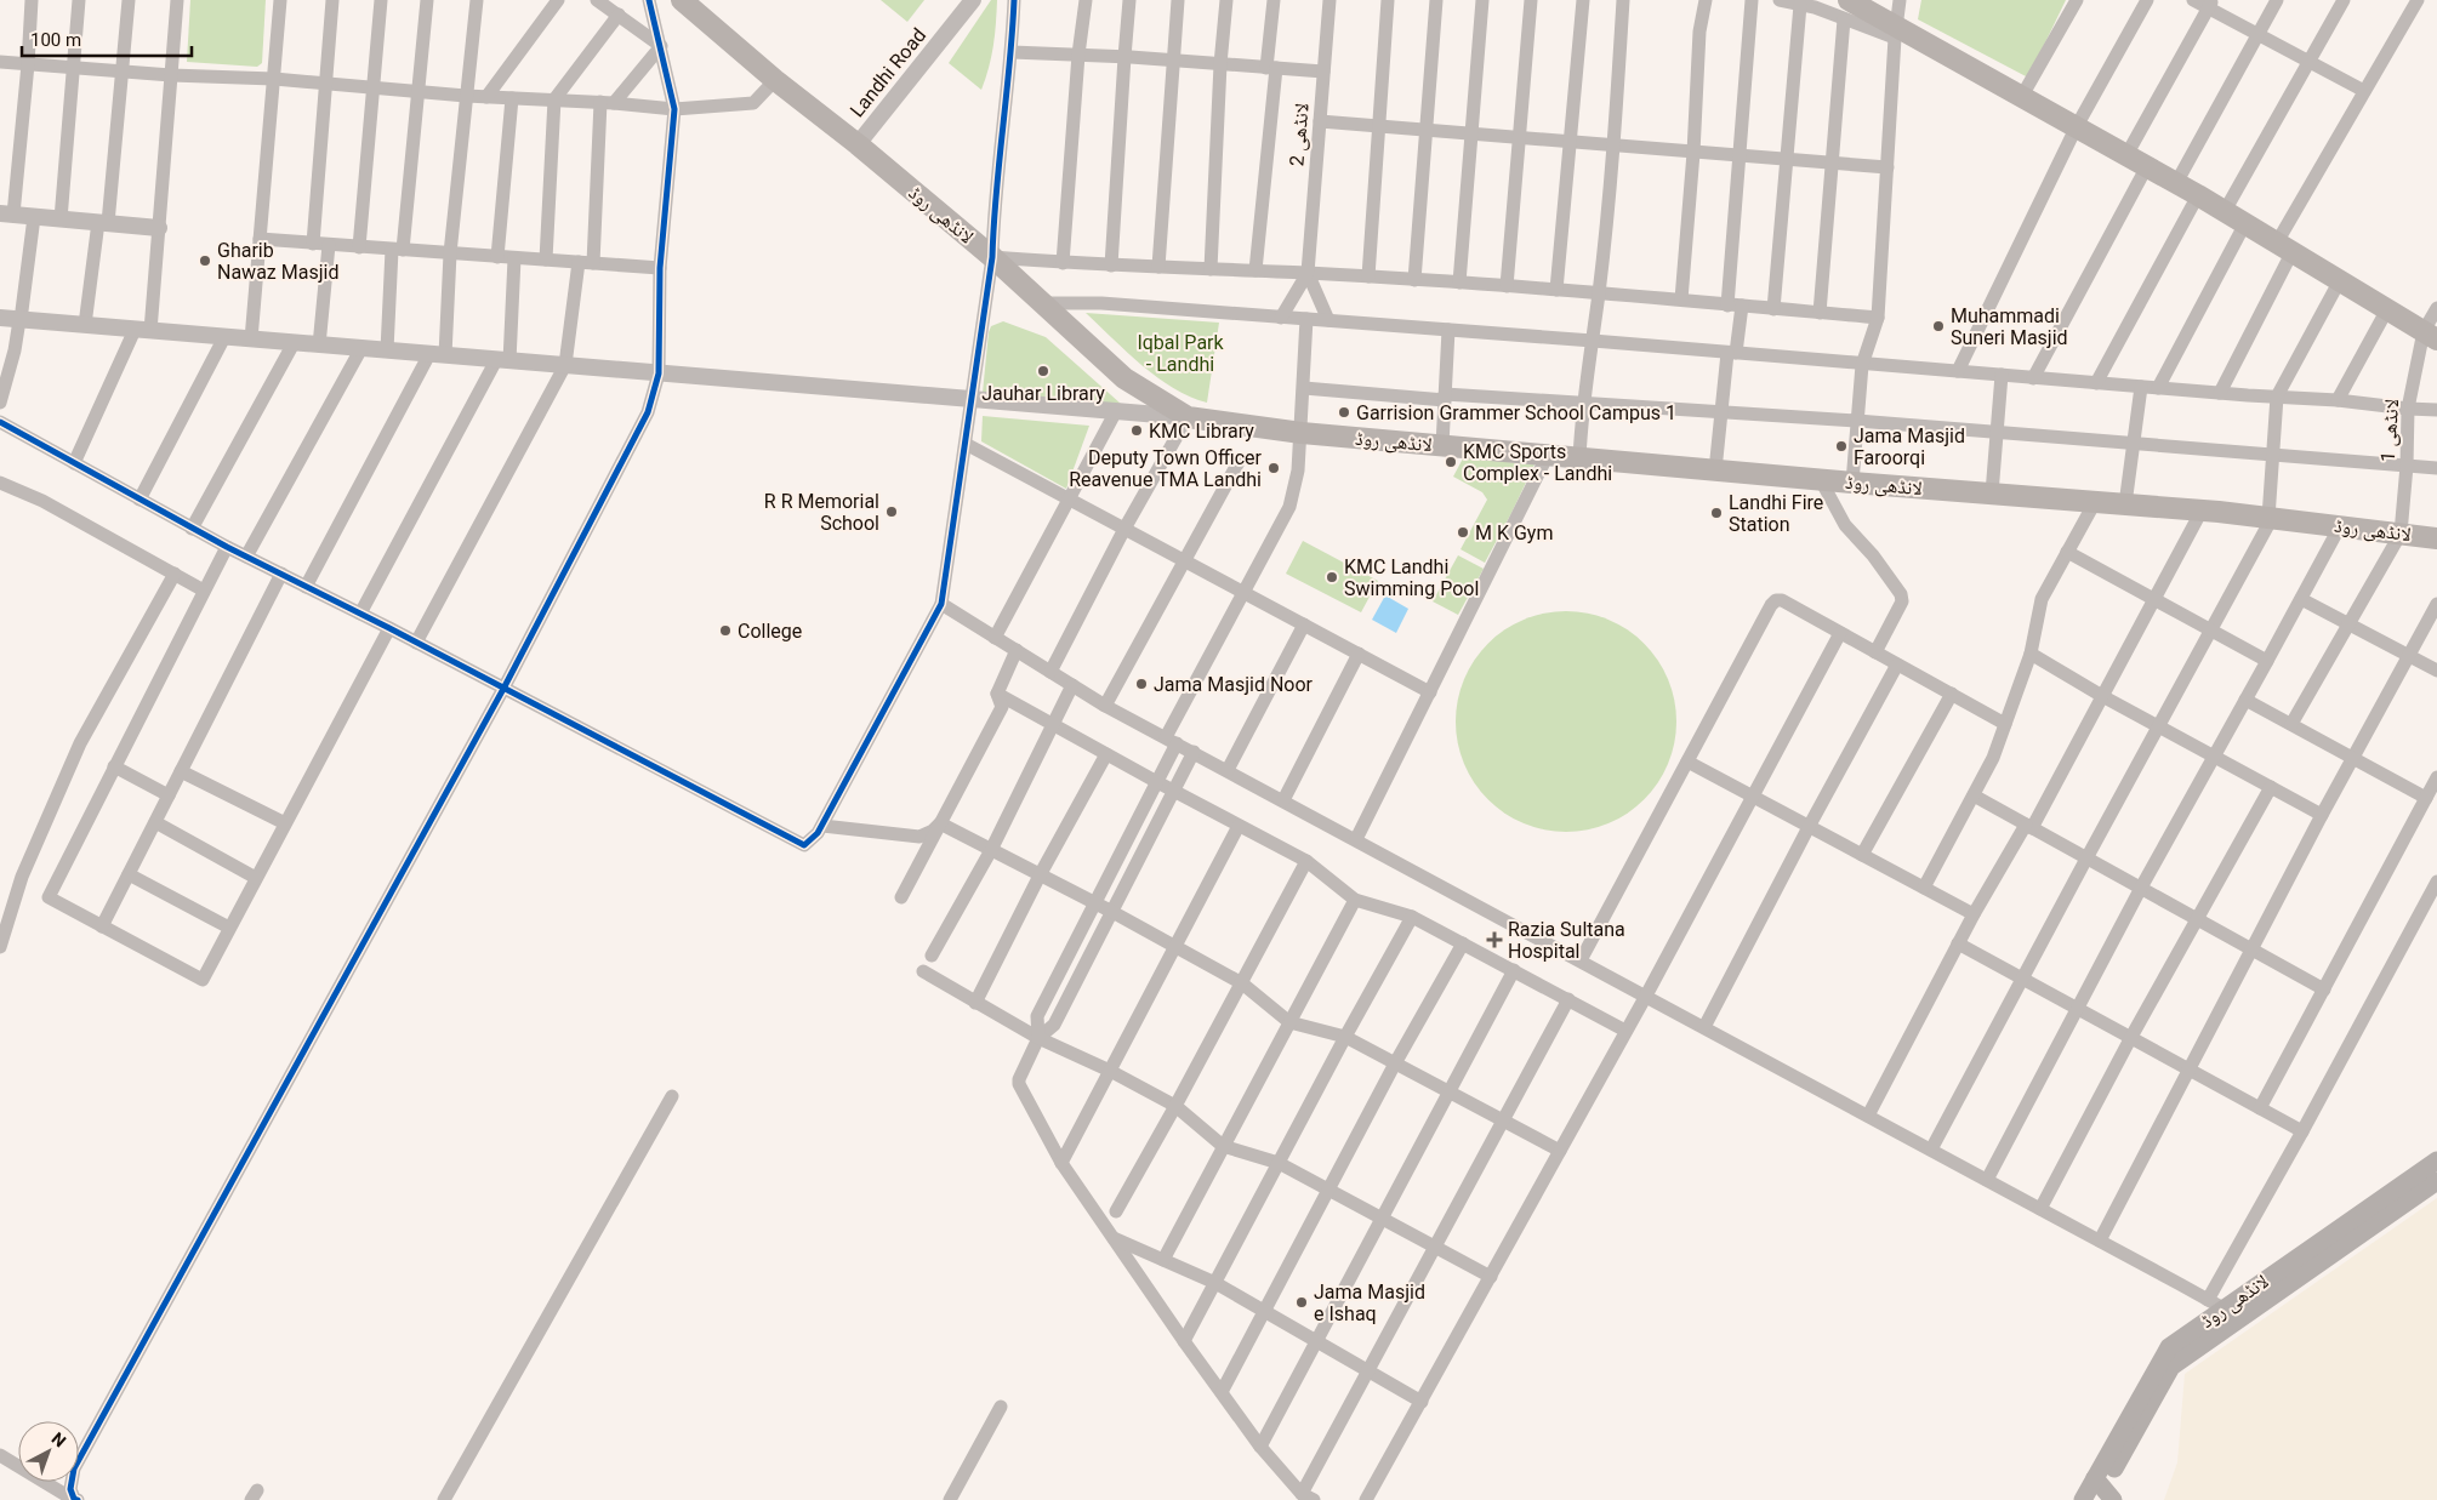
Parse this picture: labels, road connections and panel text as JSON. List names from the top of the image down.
{
  "streets": {
    "main road": ["لانڈھی روڈ"],
    "street": ["Landhi Road", "لانڈھی 2", "لانڈھی 1"]
  },
  "crossings": [
    ["Landhi Road", "لانڈھی روڈ"],
    ["لانڈھی روڈ", "لانڈھی 1"]
  ],
  "parks": ["Iqbal Park - Landhi"],
  "places": {
    "other": [
      "Gharib Nawaz Masjid",
      "Muhammadi Suneri Masjid",
      "Jauhar Library",
      "Garrision Grammer School Campus 1",
      "KMC Library",
      "Jama Masjid Faroorqi",
      "KMC Sports Complex - Landhi",
      "Deputy Town Officer Reavenue TMA Landhi",
      "R R Memorial School",
      "Landhi Fire Station",
      "M K Gym",
      "KMC Landhi Swimming Pool",
      "College",
      "Jama Masjid Noor",
      "Jama Masjid e Ishaq"
    ],
    "health": ["Razia Sultana Hospital"]
  },
  "scale_bar": "100 m",
  "north": "top right"
}
